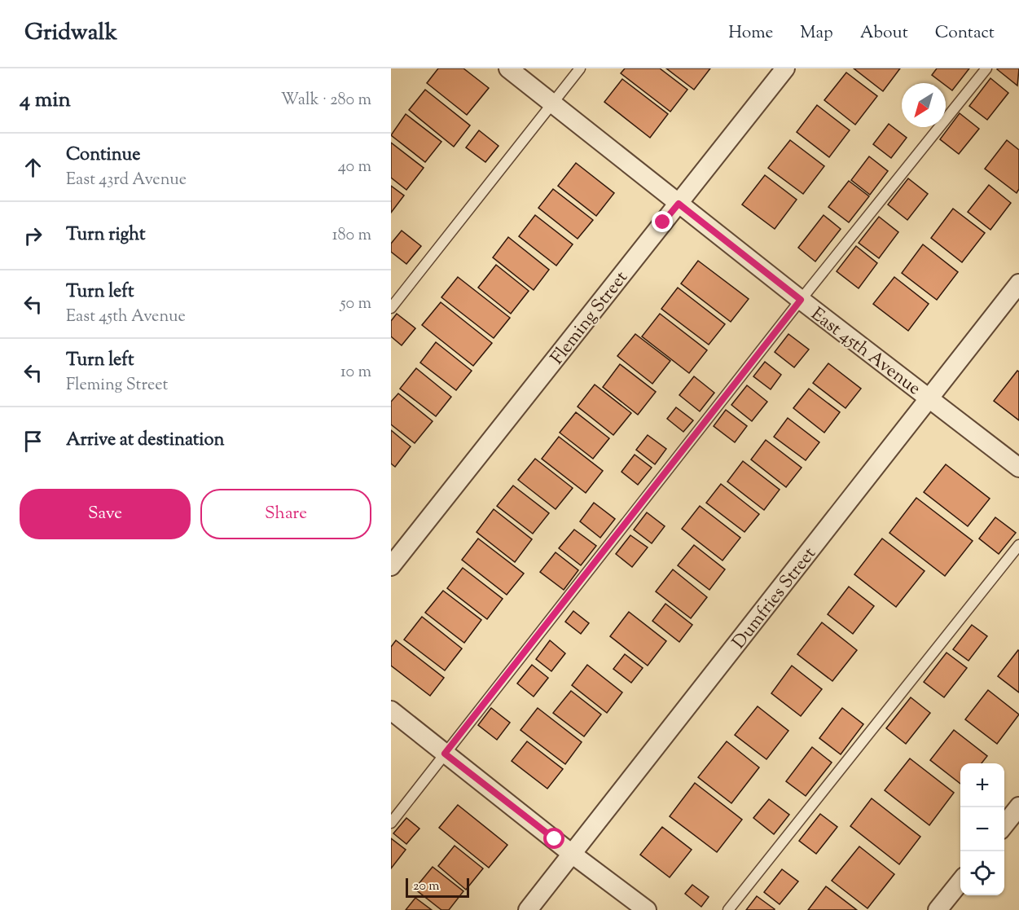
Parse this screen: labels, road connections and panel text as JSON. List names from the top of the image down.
{
  "streets": {
    "street": ["Fleming Street", "East 45th Avenue", "Dumfries Street"]
  },
  "crossings": [
    ["Fleming Street", "East 45th Avenue"],
    ["East 45th Avenue", "Dumfries Street"]
  ],
  "scale_bar": "20 m",
  "north": "bottom left",
  "page": {
    "header": "Gridwalk",
    "nav": [
      "Home",
      "Map",
      "About",
      "Contact"
    ],
    "heading": ["4 min", "Walk · 280 m"],
    "list": [
      ["Continue", "East 43rd Avenue", "40 m"],
      ["Turn right", "180 m"],
      ["Turn left", "East 45th Avenue", "50 m"],
      ["Turn left", "Fleming Street", "10 m"],
      "Arrive at destination"
    ],
    "buttons": ["Save", "Share"],
    "map_buttons": ["+", "−"],
    "scale": "20 m"
  }
}
